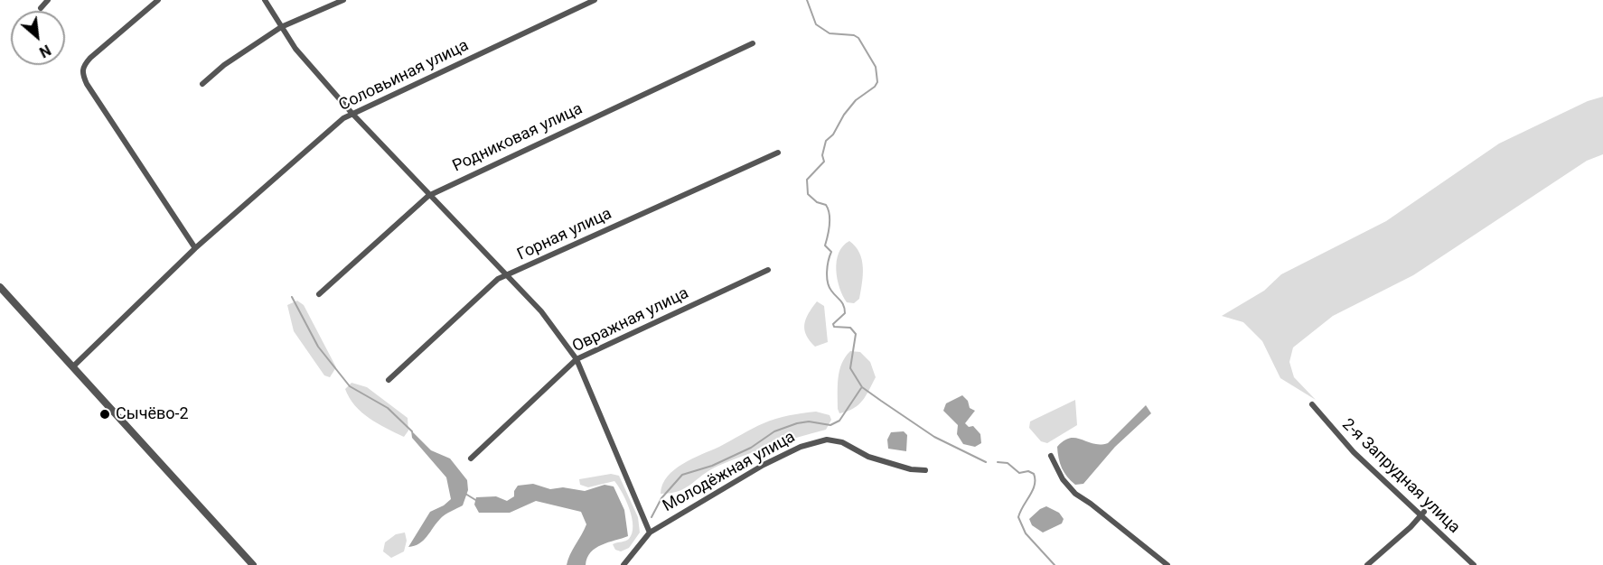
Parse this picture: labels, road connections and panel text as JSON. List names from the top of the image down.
{
  "streets": {
    "street": [
      "Соловьиная улица",
      "Родниковая улица",
      "Горная улица",
      "Овражная улица",
      "Молодёжная улица",
      "2-я Запрудная улица"
    ]
  },
  "places": ["Сычёво-2"],
  "north": "bottom right"
}
